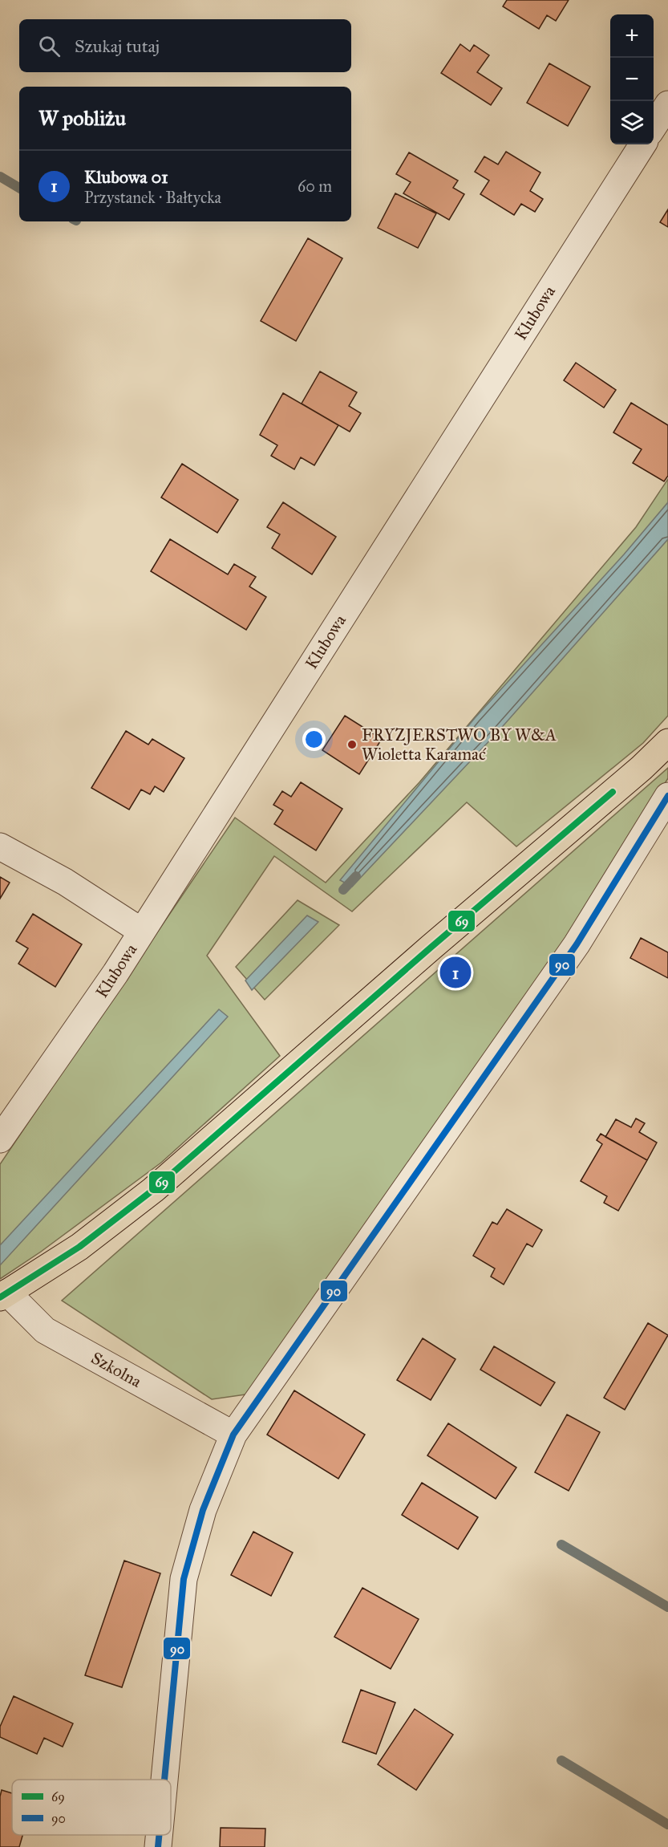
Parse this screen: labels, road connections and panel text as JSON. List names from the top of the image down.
{
  "streets": {
    "street": ["Klubowa", "Szkolna"]
  },
  "places": ["FRYZJERSTWO BY W&A Wioletta Karamać"],
  "lines": ["transit line 69", "transit line 90"],
  "legend": ["69", "90"],
  "page": {
    "map_buttons": ["+", "−"],
    "search": "Szukaj tutaj",
    "heading": "W pobliżu",
    "list": [
      {
        "mark": "1",
        "name": "Klubowa 01",
        "note": "Przystanek · Bałtycka",
        "value": "60 m"
      }
    ],
    "pins": "1"
  }
}
